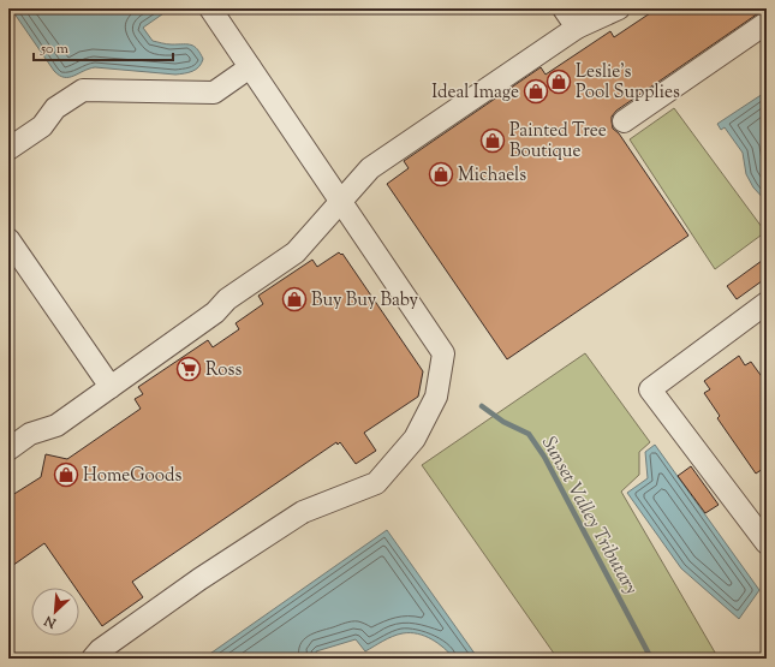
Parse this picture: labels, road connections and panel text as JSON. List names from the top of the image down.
{
  "water": ["Sunset Valley Tributary"],
  "places": {
    "shop": [
      "Leslie's Pool Supplies",
      "Ideal Image",
      "Painted Tree Boutique",
      "Michaels",
      "Buy Buy Baby",
      "HomeGoods"
    ],
    "supermarket": ["Ross"]
  },
  "scale_bar": "50 m",
  "north": "bottom left"
}
